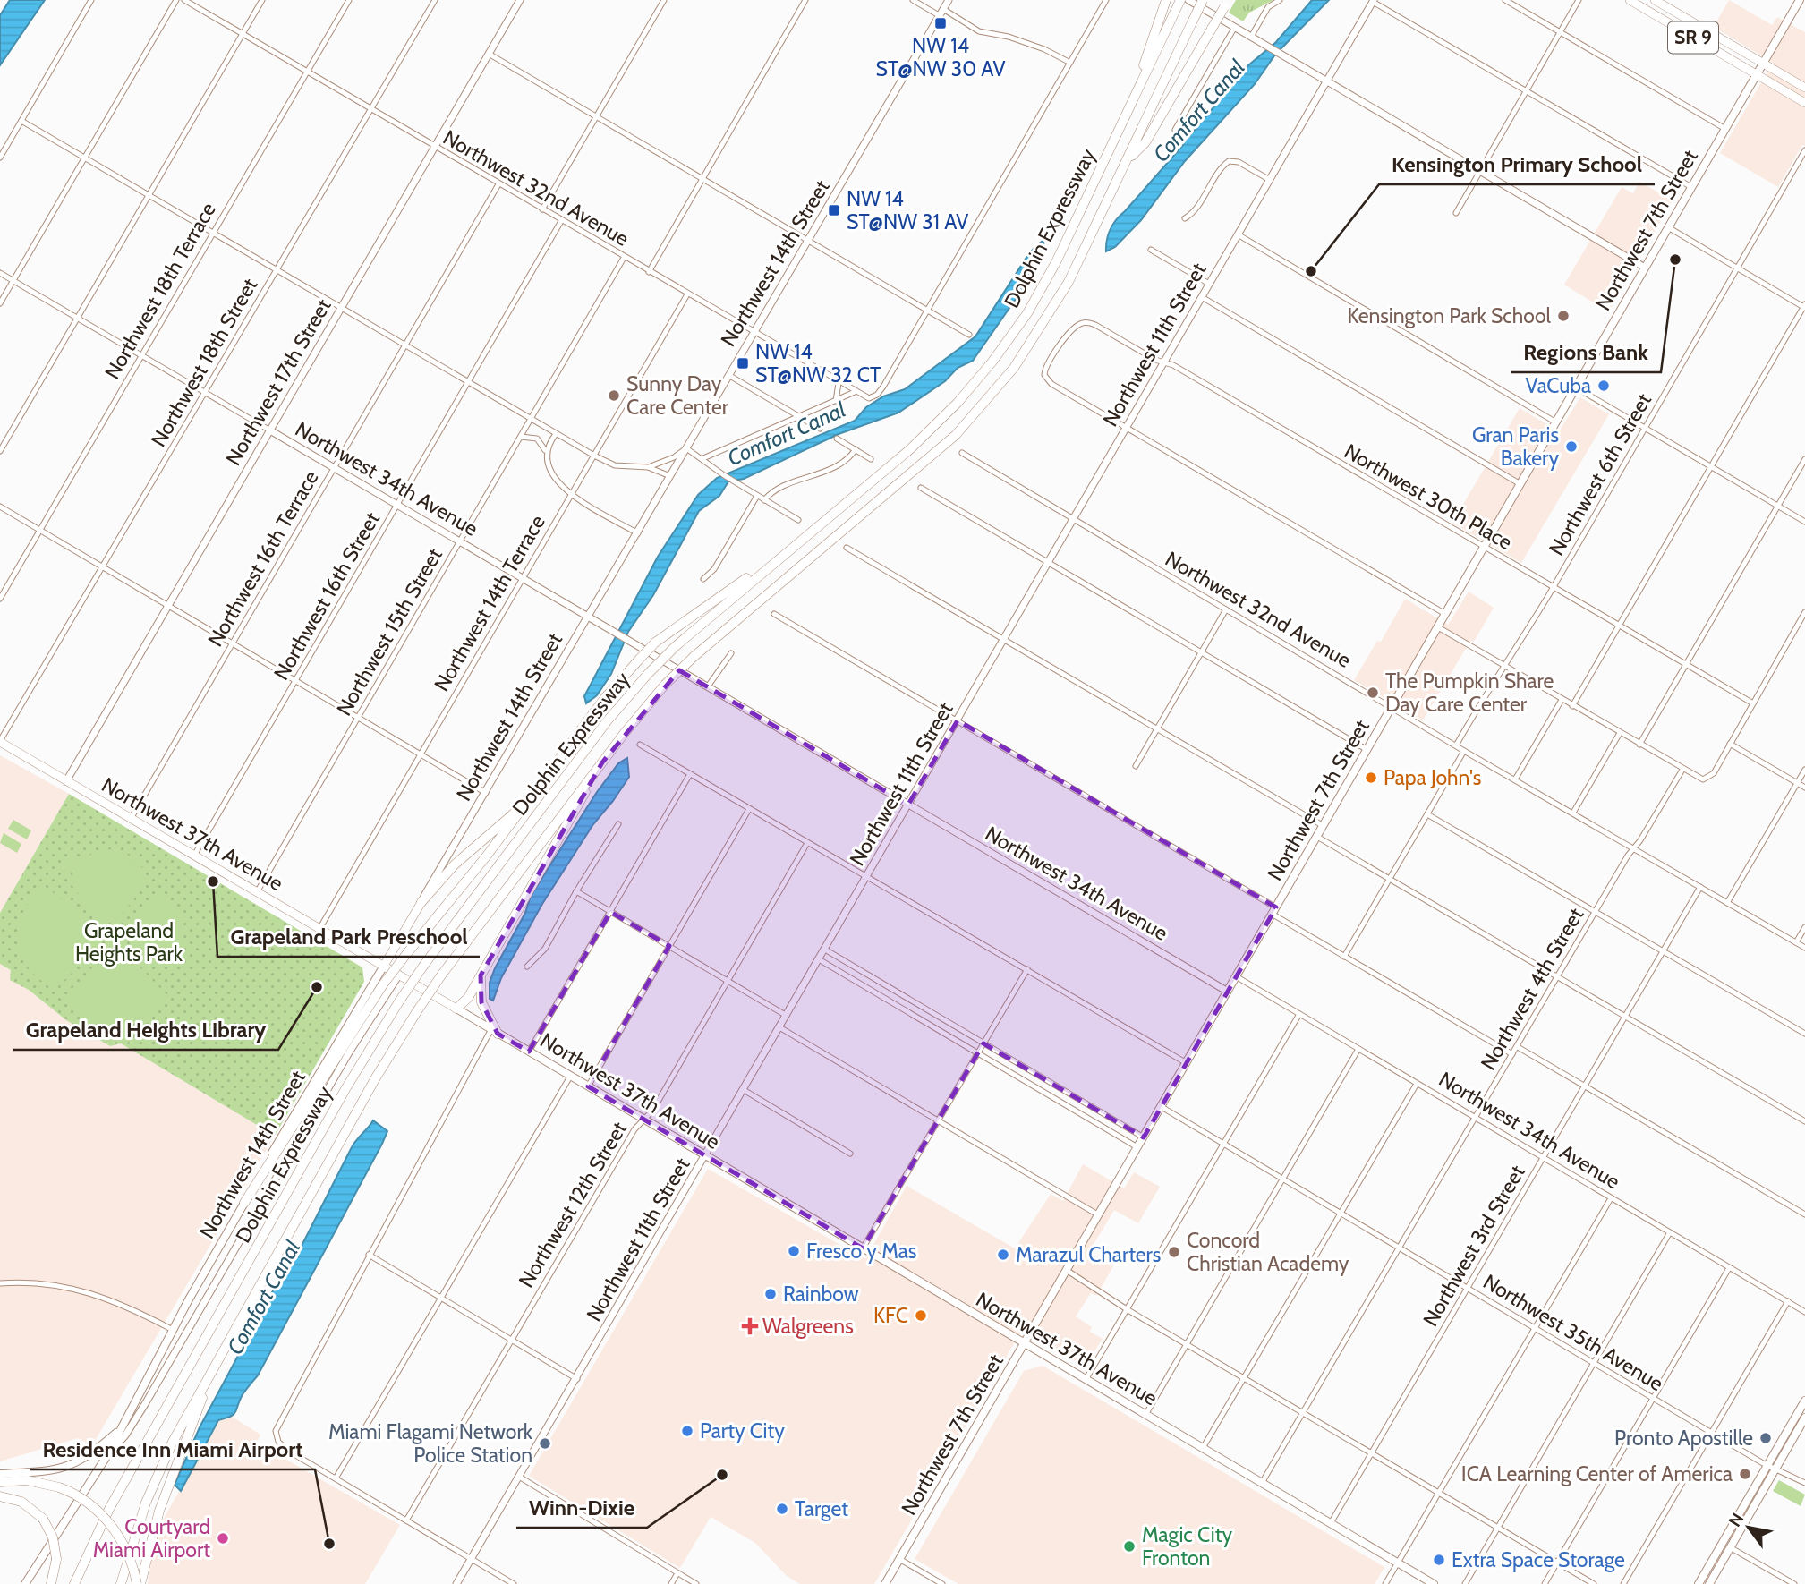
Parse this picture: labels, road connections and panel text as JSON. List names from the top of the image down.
{
  "streets": {
    "highway": ["Dolphin Expressway"],
    "main road": [
      "SR 9",
      "Northwest 7th Street",
      "Northwest 14th Street",
      "Northwest 37th Avenue"
    ],
    "street": [
      "Northwest 32nd Avenue",
      "Northwest 18th Terrace",
      "Northwest 11th Street",
      "Northwest 18th Street",
      "Northwest 17th Street",
      "Northwest 6th Street",
      "Northwest 34th Avenue",
      "Northwest 30th Place",
      "Northwest 16th Terrace",
      "Northwest 16th Street",
      "Northwest 14th Terrace",
      "Northwest 15th Street",
      "Northwest 4th Street",
      "Northwest 12th Street",
      "Northwest 3rd Street",
      "Northwest 35th Avenue"
    ]
  },
  "crossings": [
    ["SR 9", "Northwest 7th Street"],
    ["Northwest 32nd Avenue", "Northwest 7th Street"],
    ["Northwest 32nd Avenue", "Northwest 14th Street"],
    ["Northwest 32nd Avenue", "Northwest 18th Terrace"],
    ["Northwest 32nd Avenue", "Northwest 11th Street"],
    ["Northwest 32nd Avenue", "Northwest 18th Street"],
    ["Northwest 32nd Avenue", "Northwest 17th Street"],
    ["Northwest 32nd Avenue", "Northwest 6th Street"],
    ["Northwest 32nd Avenue", "Northwest 16th Terrace"],
    ["Northwest 32nd Avenue", "Northwest 16th Street"],
    ["Northwest 32nd Avenue", "Northwest 14th Terrace"],
    ["Northwest 32nd Avenue", "Northwest 15th Street"],
    ["Northwest 32nd Avenue", "Northwest 4th Street"],
    ["Northwest 32nd Avenue", "Northwest 3rd Street"],
    ["Northwest 7th Street", "Northwest 34th Avenue"],
    ["Northwest 7th Street", "Northwest 30th Place"],
    ["Northwest 7th Street", "Northwest 37th Avenue"],
    ["Northwest 7th Street", "Northwest 35th Avenue"],
    ["Northwest 14th Street", "Northwest 34th Avenue"],
    ["Northwest 14th Street", "Northwest 37th Avenue"],
    ["Northwest 18th Terrace", "Northwest 34th Avenue"],
    ["Northwest 11th Street", "Northwest 34th Avenue"],
    ["Northwest 11th Street", "Northwest 30th Place"],
    ["Northwest 11th Street", "Northwest 37th Avenue"],
    ["Northwest 18th Street", "Northwest 34th Avenue"],
    ["Northwest 18th Street", "Northwest 37th Avenue"],
    ["Northwest 17th Street", "Northwest 34th Avenue"],
    ["Northwest 17th Street", "Northwest 37th Avenue"],
    ["Northwest 6th Street", "Northwest 30th Place"],
    ["Northwest 34th Avenue", "Northwest 16th Terrace"],
    ["Northwest 34th Avenue", "Northwest 16th Street"],
    ["Northwest 34th Avenue", "Northwest 14th Terrace"],
    ["Northwest 34th Avenue", "Northwest 15th Street"],
    ["Northwest 34th Avenue", "Northwest 4th Street"],
    ["Northwest 34th Avenue", "Northwest 3rd Street"],
    ["Northwest 16th Terrace", "Northwest 37th Avenue"],
    ["Northwest 16th Street", "Northwest 37th Avenue"],
    ["Northwest 14th Terrace", "Northwest 37th Avenue"],
    ["Northwest 15th Street", "Northwest 37th Avenue"],
    ["Northwest 37th Avenue", "Northwest 4th Street"],
    ["Northwest 37th Avenue", "Northwest 12th Street"],
    ["Northwest 4th Street", "Northwest 35th Avenue"],
    ["Northwest 3rd Street", "Northwest 35th Avenue"]
  ],
  "water": ["Comfort Canal"],
  "parks": ["Grapeland Heights Park"],
  "places": {
    "transit": ["NW 14 ST@NW 30 AV", "NW 14 ST@NW 31 AV", "NW 14 ST@NW 32 CT"],
    "other": [
      "Regions Bank",
      "Kensington Primary School",
      "Kensington Park School",
      "VaCuba",
      "Sunny Day Care Center",
      "Gran Paris Bakery",
      "The Pumpkin Share Day Care Center",
      "Papa John's",
      "Grapeland Park Preschool",
      "Grapeland Heights Library",
      "Fresco y Mas",
      "Concord Christian Academy",
      "Marazul Charters",
      "Rainbow",
      "KFC",
      "Party City",
      "Pronto Apostille",
      "Miami Flagami Network Police Station",
      "ICA Learning Center of America",
      "Winn-Dixie",
      "Target",
      "Courtyard Miami Airport",
      "Residence Inn Miami Airport",
      "Magic City Fronton",
      "Extra Space Storage"
    ],
    "health": ["Walgreens"]
  },
  "north": "top left"
}
